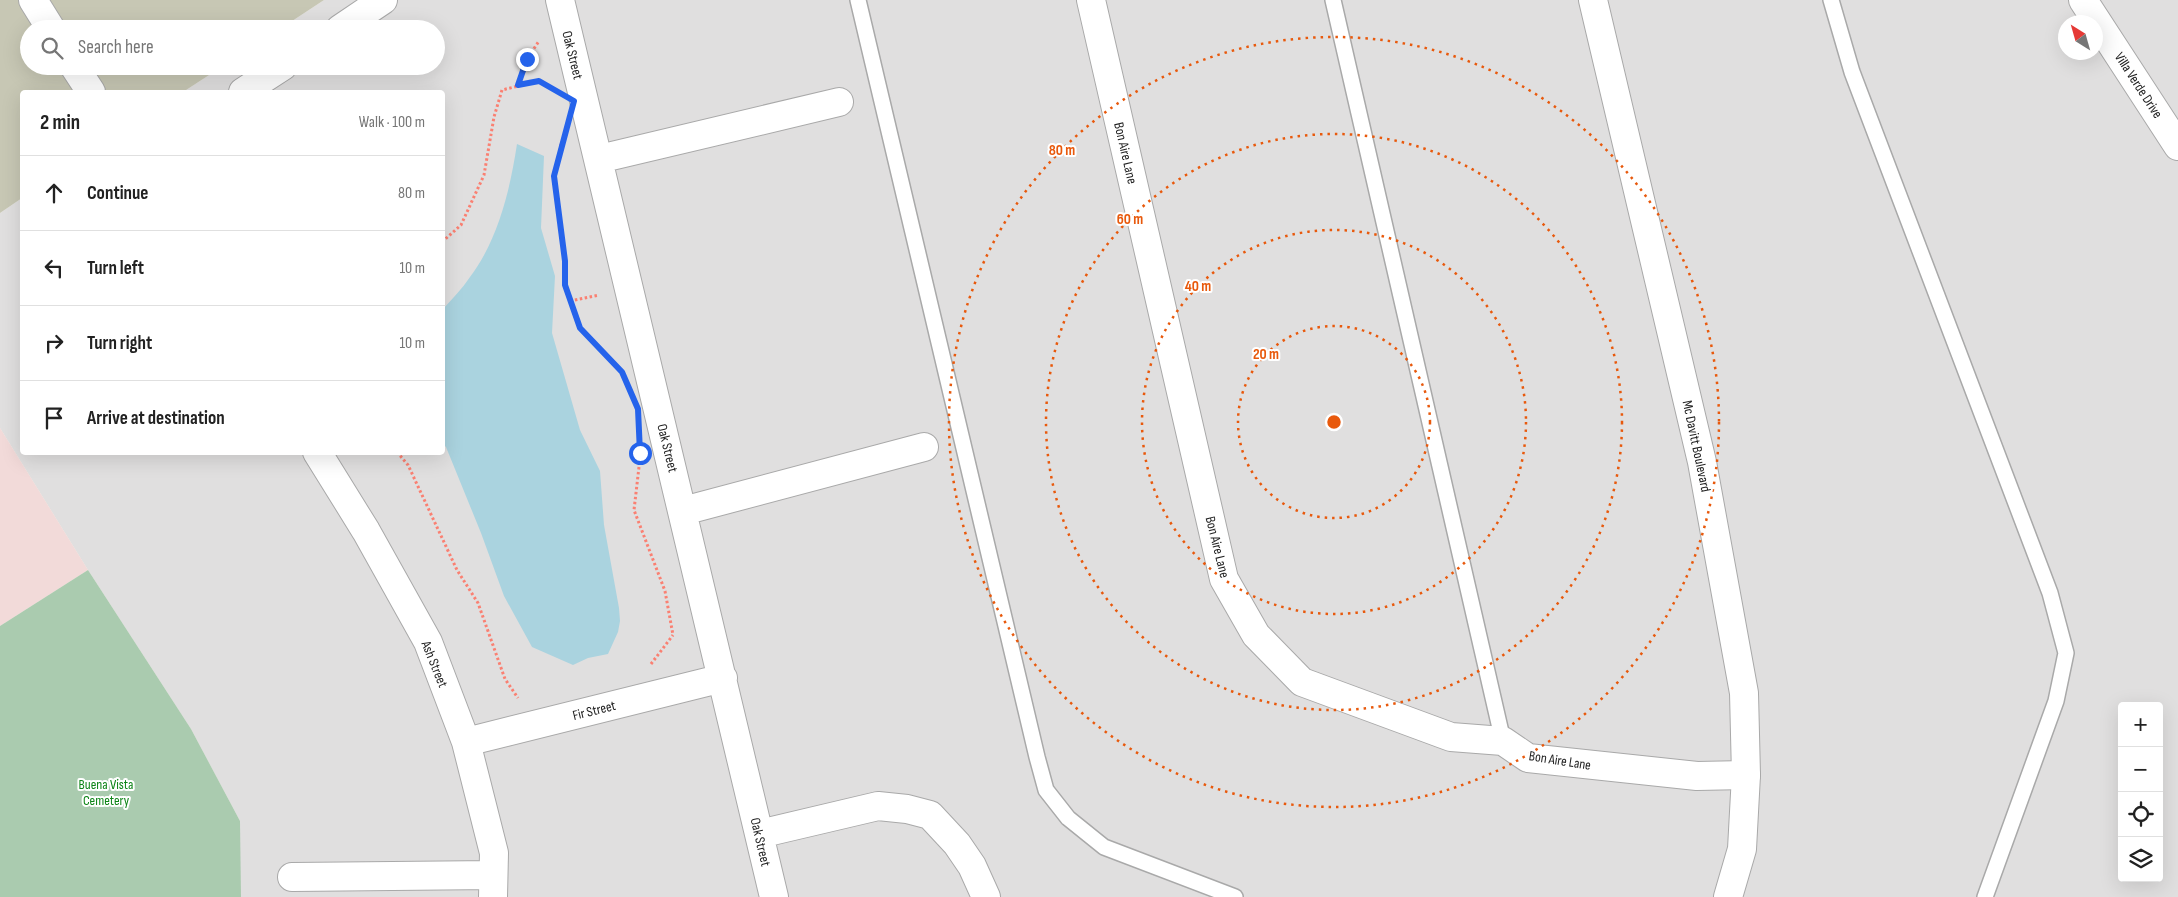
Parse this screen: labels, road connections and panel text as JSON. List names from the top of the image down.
{
  "streets": {
    "street": [
      "Oak Street",
      "Villa Verde Drive",
      "Bon Aire Lane",
      "Mc Davitt Boulevard",
      "Ash Street",
      "Fir Street"
    ]
  },
  "crossings": [
    ["Oak Street", "Fir Street"],
    ["Bon Aire Lane", "Mc Davitt Boulevard"],
    ["Ash Street", "Fir Street"]
  ],
  "parks": ["Buena Vista Cemetery"],
  "north": "top left",
  "page": {
    "search": "Search here",
    "heading": ["2 min", "Walk · 100 m"],
    "list": [
      ["Continue", "80 m"],
      ["Turn left", "10 m"],
      ["Turn right", "10 m"],
      "Arrive at destination"
    ],
    "map_buttons": ["+", "−"]
  },
  "rings": [
    "80 m",
    "60 m",
    "40 m",
    "20 m"
  ]
}
